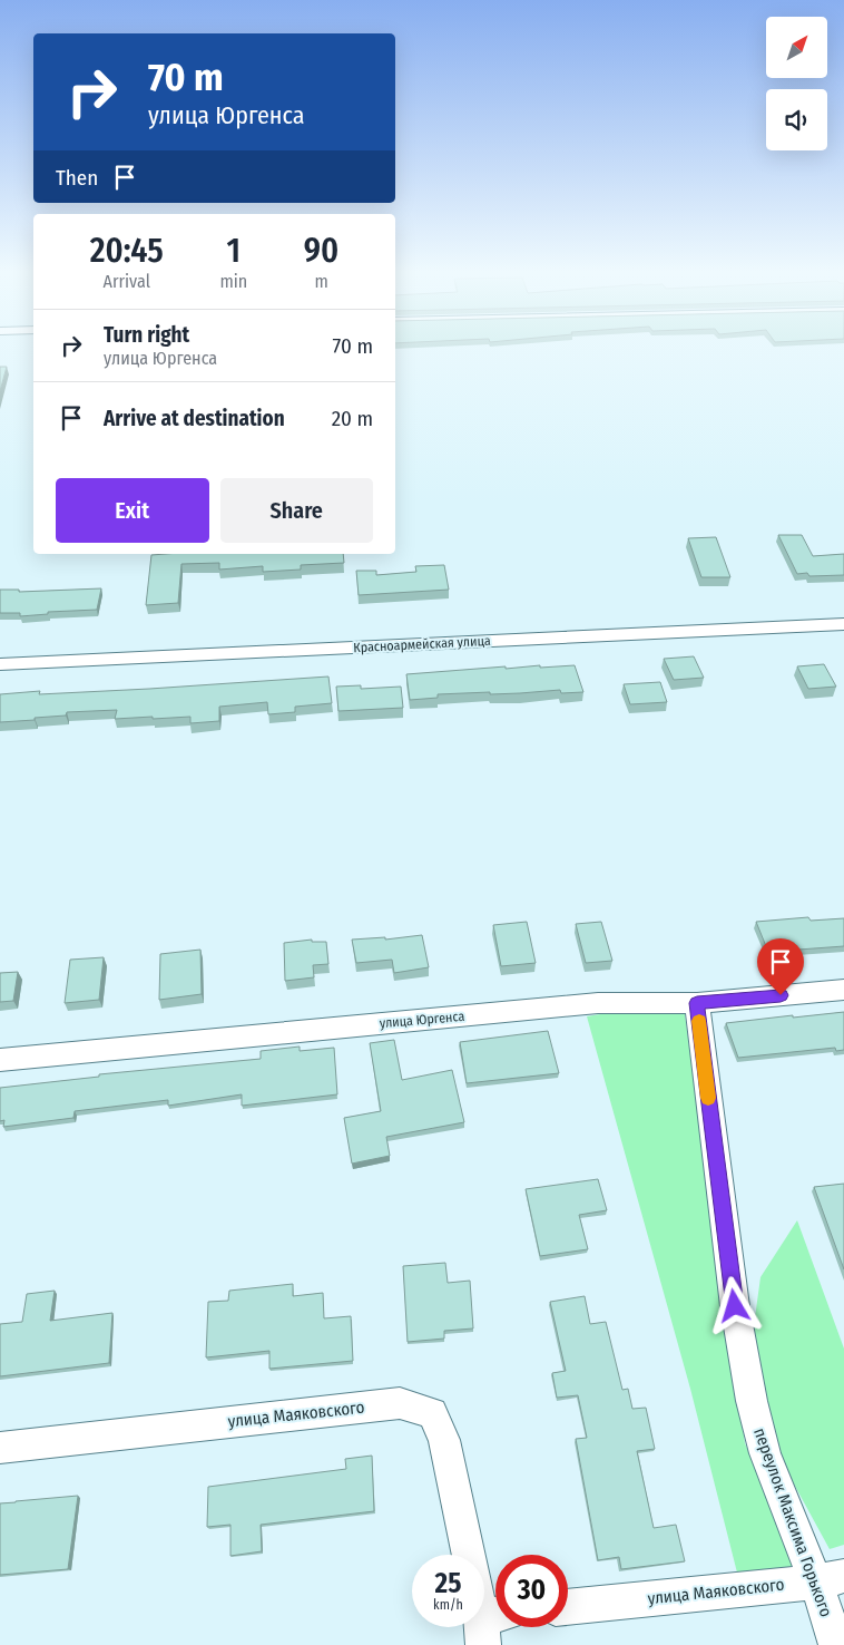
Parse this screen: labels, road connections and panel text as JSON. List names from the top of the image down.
{
  "streets": {
    "street": [
      "Красноармейская улица",
      "улица Юргенса",
      "улица Маяковского",
      "переулок Максима Горького"
    ]
  },
  "crossings": [
    ["улица Юргенса", "переулок Максима Горького"],
    ["улица Маяковского", "переулок Максима Горького"]
  ],
  "north": "top right",
  "page": {
    "turn": ["70 m", "улица Юргенса"],
    "then": "Then",
    "eta": [
      "20:45",
      "Arrival",
      "1",
      "min",
      "90",
      "m"
    ],
    "list": [
      {
        "name": "Turn right",
        "note": "улица Юргенса",
        "value": "70 m"
      },
      {
        "name": "Arrive at destination",
        "value": "20 m"
      }
    ],
    "buttons": ["Exit", "Share"],
    "speed": "25 km/h",
    "limit": "30"
  }
}
